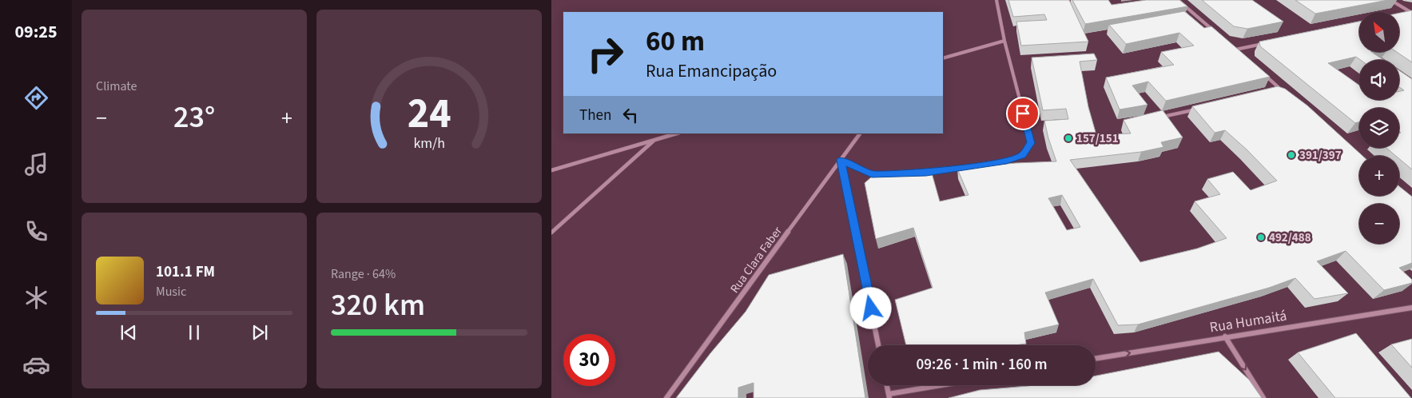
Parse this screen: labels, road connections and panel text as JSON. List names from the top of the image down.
{
  "streets": {
    "street": ["Rua Clara Faber", "Rua Humaitá"]
  },
  "one_way": ["Rua Humaitá"],
  "places": ["157/151", "391/397", "492/488"],
  "north": "top left",
  "page": {
    "tabs": "09:25",
    "tile": [
      "Climate",
      ["Range · 64%", "320 km"]
    ],
    "map_buttons": ["+", "−"],
    "turn": ["60 m", "Rua Emancipação"],
    "then": "Then",
    "heat": ["−", "23°", "+"],
    "song": ["101.1 FM", "Music"],
    "limit": "30",
    "trip": "09:26 · 1 min · 160 m",
    "gauge": ["24", "km/h"]
  }
}
